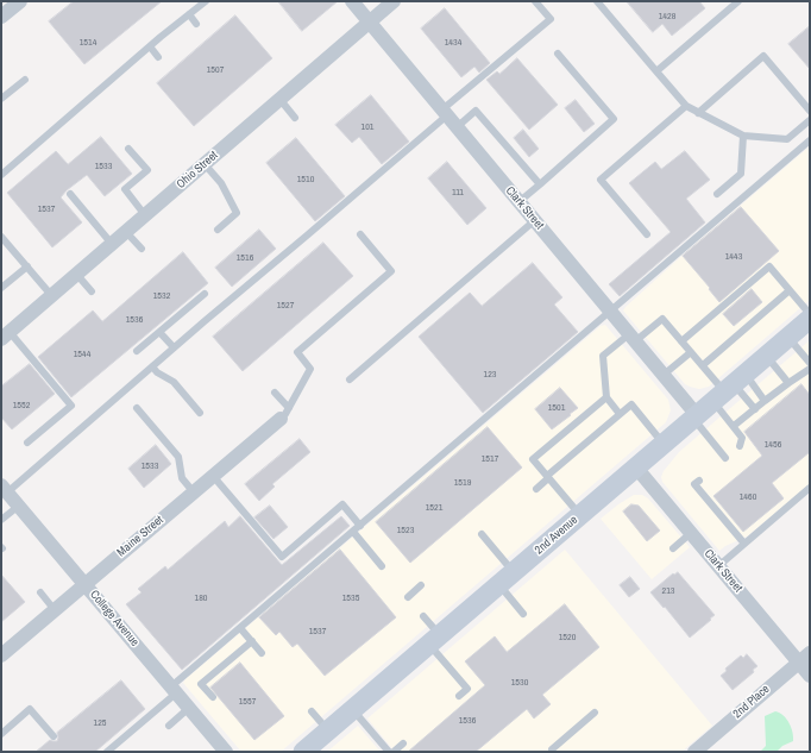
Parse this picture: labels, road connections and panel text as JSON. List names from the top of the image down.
{
  "streets": {
    "main road": ["2nd Avenue"],
    "street": [
      "Ohio Street",
      "Clark Street",
      "Maine Street",
      "College Avenue",
      "2nd Place"
    ]
  },
  "crossings": [
    ["Ohio Street", "Clark Street"],
    ["Clark Street", "2nd Avenue"],
    ["Clark Street", "2nd Place"],
    ["Maine Street", "College Avenue"]
  ],
  "house_numbers": [
    "1428",
    "1514",
    "1434",
    "1507",
    "101",
    "1533",
    "1510",
    "111",
    "1537",
    "1443",
    "1516",
    "1532",
    "1527",
    "1536",
    "1544",
    "123",
    "1552",
    "1501",
    "1456",
    "1517",
    "1533",
    "1519",
    "1460",
    "1521",
    "1523",
    "213",
    "180",
    "1535",
    "1537",
    "1520",
    "1530",
    "1557",
    "1536",
    "125"
  ]
}
